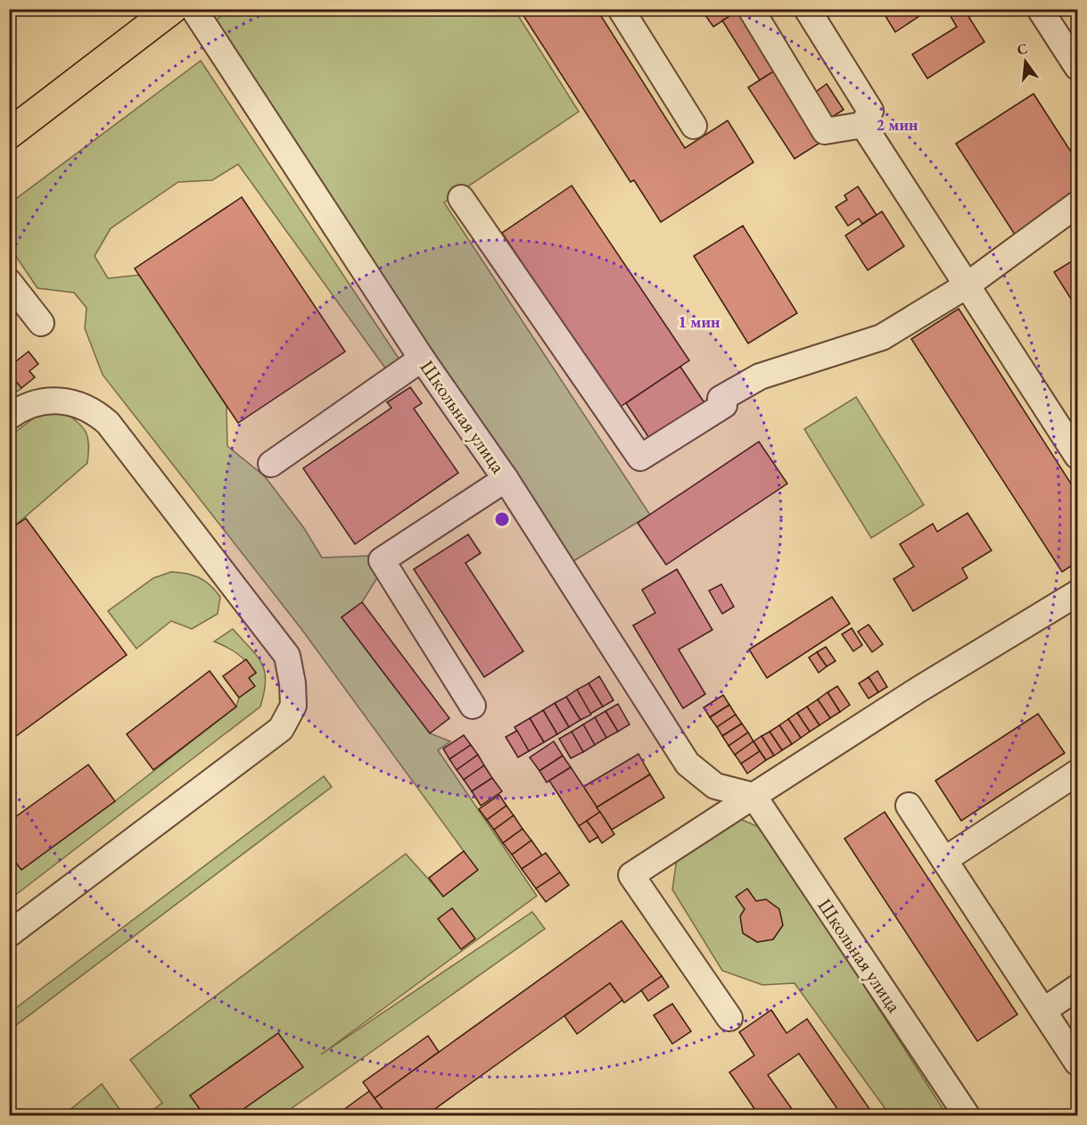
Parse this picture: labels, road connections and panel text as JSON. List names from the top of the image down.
{
  "streets": {
    "street": ["Школьная улица"]
  },
  "north": "top",
  "rings": ["2 мин", "1 мин"]
}
